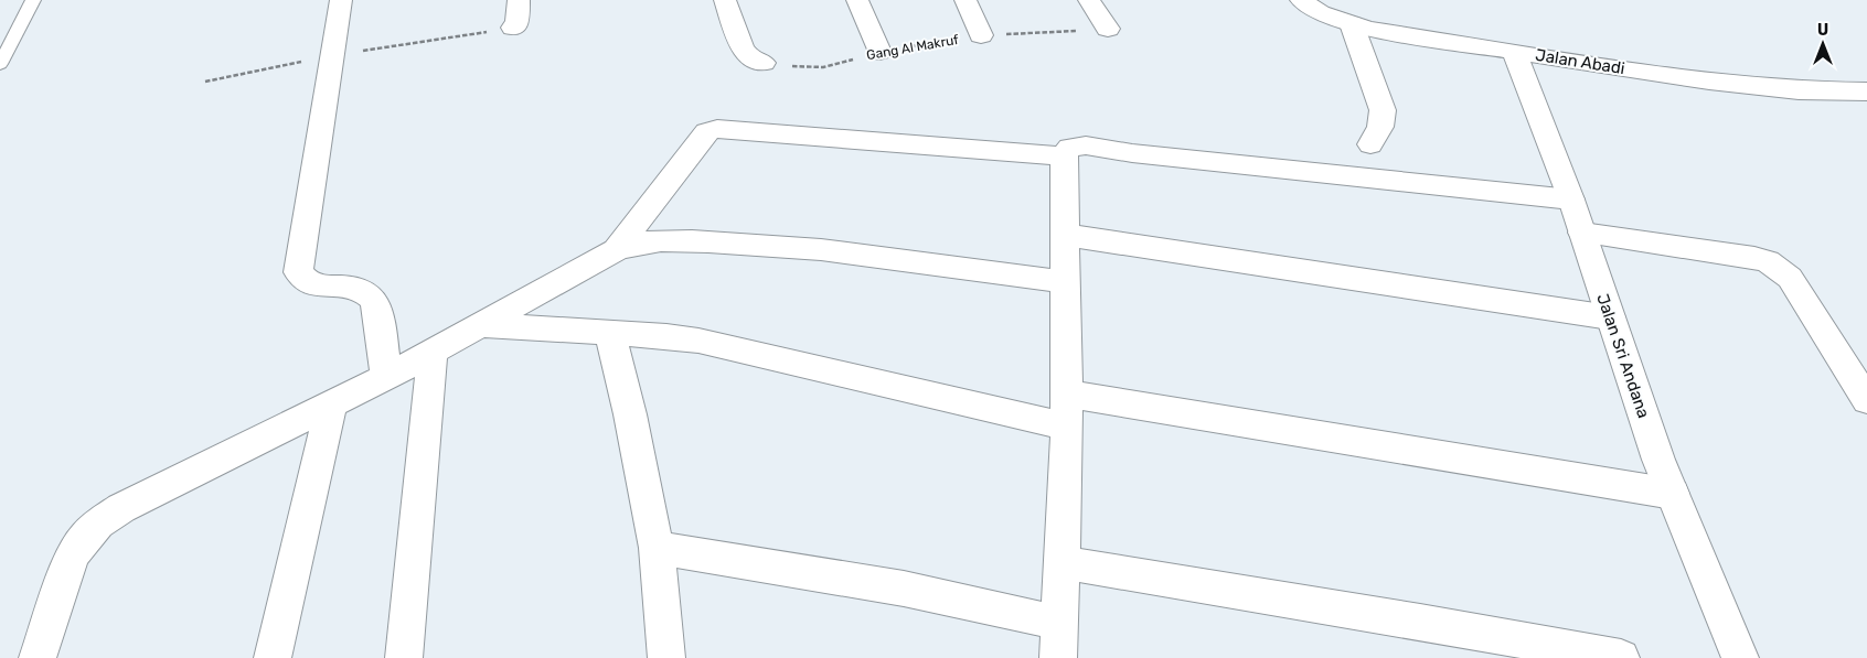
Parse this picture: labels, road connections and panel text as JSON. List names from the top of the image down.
{
  "streets": {
    "street": ["Jalan Abadi", "Jalan Sri Andana"],
    "path": ["Gang Al Makruf"]
  },
  "crossings": [
    ["Jalan Abadi", "Jalan Sri Andana"]
  ],
  "north": "top"
}
